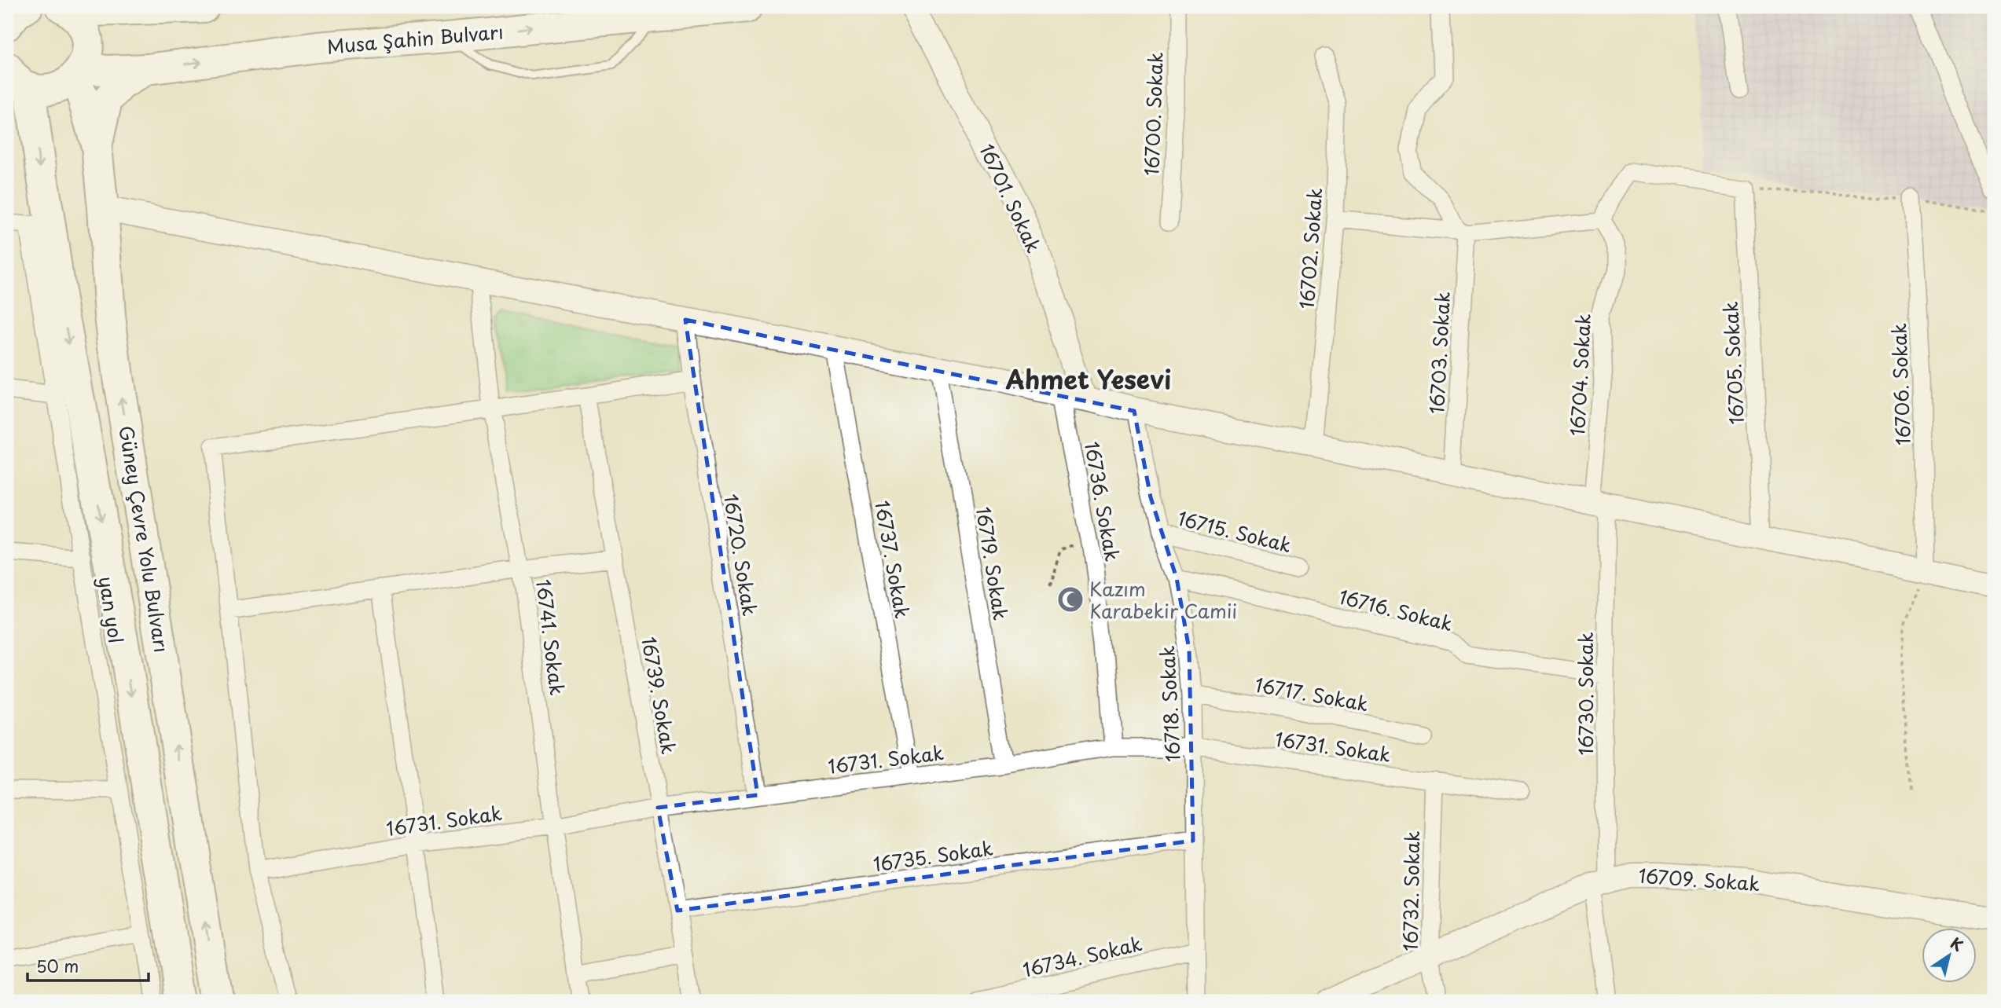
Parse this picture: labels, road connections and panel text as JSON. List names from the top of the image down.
{
  "streets": {
    "highway": ["Musa Şahin Bulvarı", "Güney Çevre Yolu Bulvarı"],
    "main road": ["16701. Sokak", "16709. Sokak"],
    "street": [
      "16700. Sokak",
      "16702. Sokak",
      "16703. Sokak",
      "16705. Sokak",
      "16704. Sokak",
      "16706. Sokak",
      "16736. Sokak",
      "16715. Sokak",
      "16720. Sokak",
      "16737. Sokak",
      "16719. Sokak",
      "yan yol",
      "16716. Sokak",
      "16741. Sokak",
      "16717. Sokak",
      "16730. Sokak",
      "16739. Sokak",
      "16718. Sokak",
      "16731. Sokak",
      "16735. Sokak",
      "16732. Sokak",
      "16734. Sokak"
    ]
  },
  "crossings": [
    ["Musa Şahin Bulvarı", "Güney Çevre Yolu Bulvarı"],
    ["16701. Sokak", "16736. Sokak"],
    ["16704. Sokak", "16730. Sokak"],
    ["16736. Sokak", "16731. Sokak"],
    ["16715. Sokak", "16718. Sokak"],
    ["Güney Çevre Yolu Bulvarı", "yan yol"],
    ["16720. Sokak", "16731. Sokak"],
    ["16737. Sokak", "16731. Sokak"],
    ["16719. Sokak", "16731. Sokak"],
    ["16716. Sokak", "16730. Sokak"],
    ["16716. Sokak", "16718. Sokak"],
    ["16741. Sokak", "16731. Sokak"],
    ["16717. Sokak", "16718. Sokak"],
    ["16730. Sokak", "16709. Sokak"],
    ["16739. Sokak", "16731. Sokak"],
    ["16739. Sokak", "16735. Sokak"],
    ["16718. Sokak", "16731. Sokak"],
    ["16718. Sokak", "16735. Sokak"],
    ["16718. Sokak", "16734. Sokak"],
    ["16731. Sokak", "16732. Sokak"],
    ["16709. Sokak", "16732. Sokak"]
  ],
  "one_way": ["Musa Şahin Bulvarı"],
  "districts": ["Ahmet Yesevi"],
  "places": {
    "mosque": ["Kazım Karabekir Camii"]
  },
  "scale_bar": "50 m",
  "north": "top right"
}
